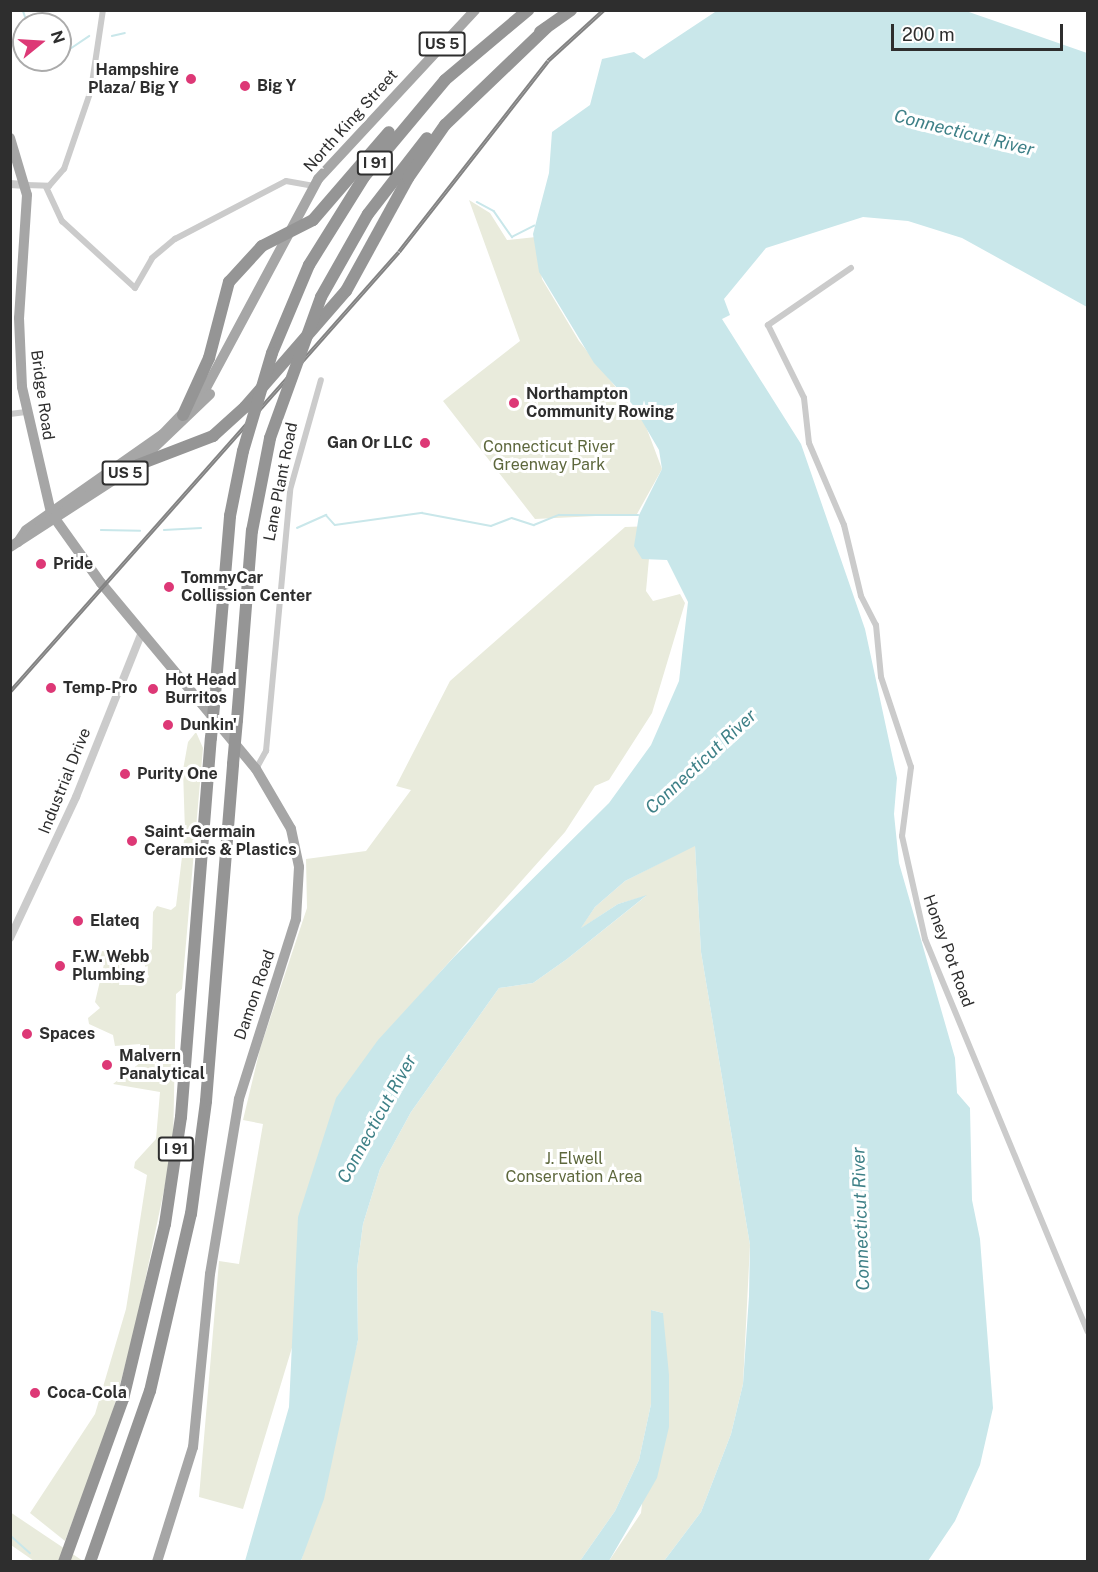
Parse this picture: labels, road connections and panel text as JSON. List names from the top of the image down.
{
  "streets": {
    "highway": ["I 91"],
    "main road": [
      "US 5",
      "North King Street",
      "Bridge Road",
      "Damon Road"
    ],
    "street": ["Lane Plant Road", "Industrial Drive", "Honey Pot Road"]
  },
  "crossings": [
    ["US 5", "North King Street"],
    ["US 5", "Bridge Road"],
    ["US 5", "Damon Road"],
    ["North King Street", "Bridge Road"],
    ["North King Street", "Damon Road"],
    ["Bridge Road", "Damon Road"],
    ["Lane Plant Road", "Damon Road"],
    ["Industrial Drive", "Damon Road"]
  ],
  "water": ["Connecticut River"],
  "parks": ["Connecticut River Greenway Park", "J. Elwell Conservation Area"],
  "places": [
    "Hampshire Plaza/ Big Y",
    "Big Y",
    "Northampton Community Rowing",
    "Gan Or LLC",
    "Pride",
    "TommyCar Collission Center",
    "Temp-Pro",
    "Hot Head Burritos",
    "Dunkin'",
    "Purity One",
    "Saint-Germain Ceramics & Plastics",
    "Elateq",
    "F.W. Webb Plumbing",
    "Spaces",
    "Malvern Panalytical",
    "Coca-Cola"
  ],
  "scale_bar": "200 m",
  "north": "right"
}
